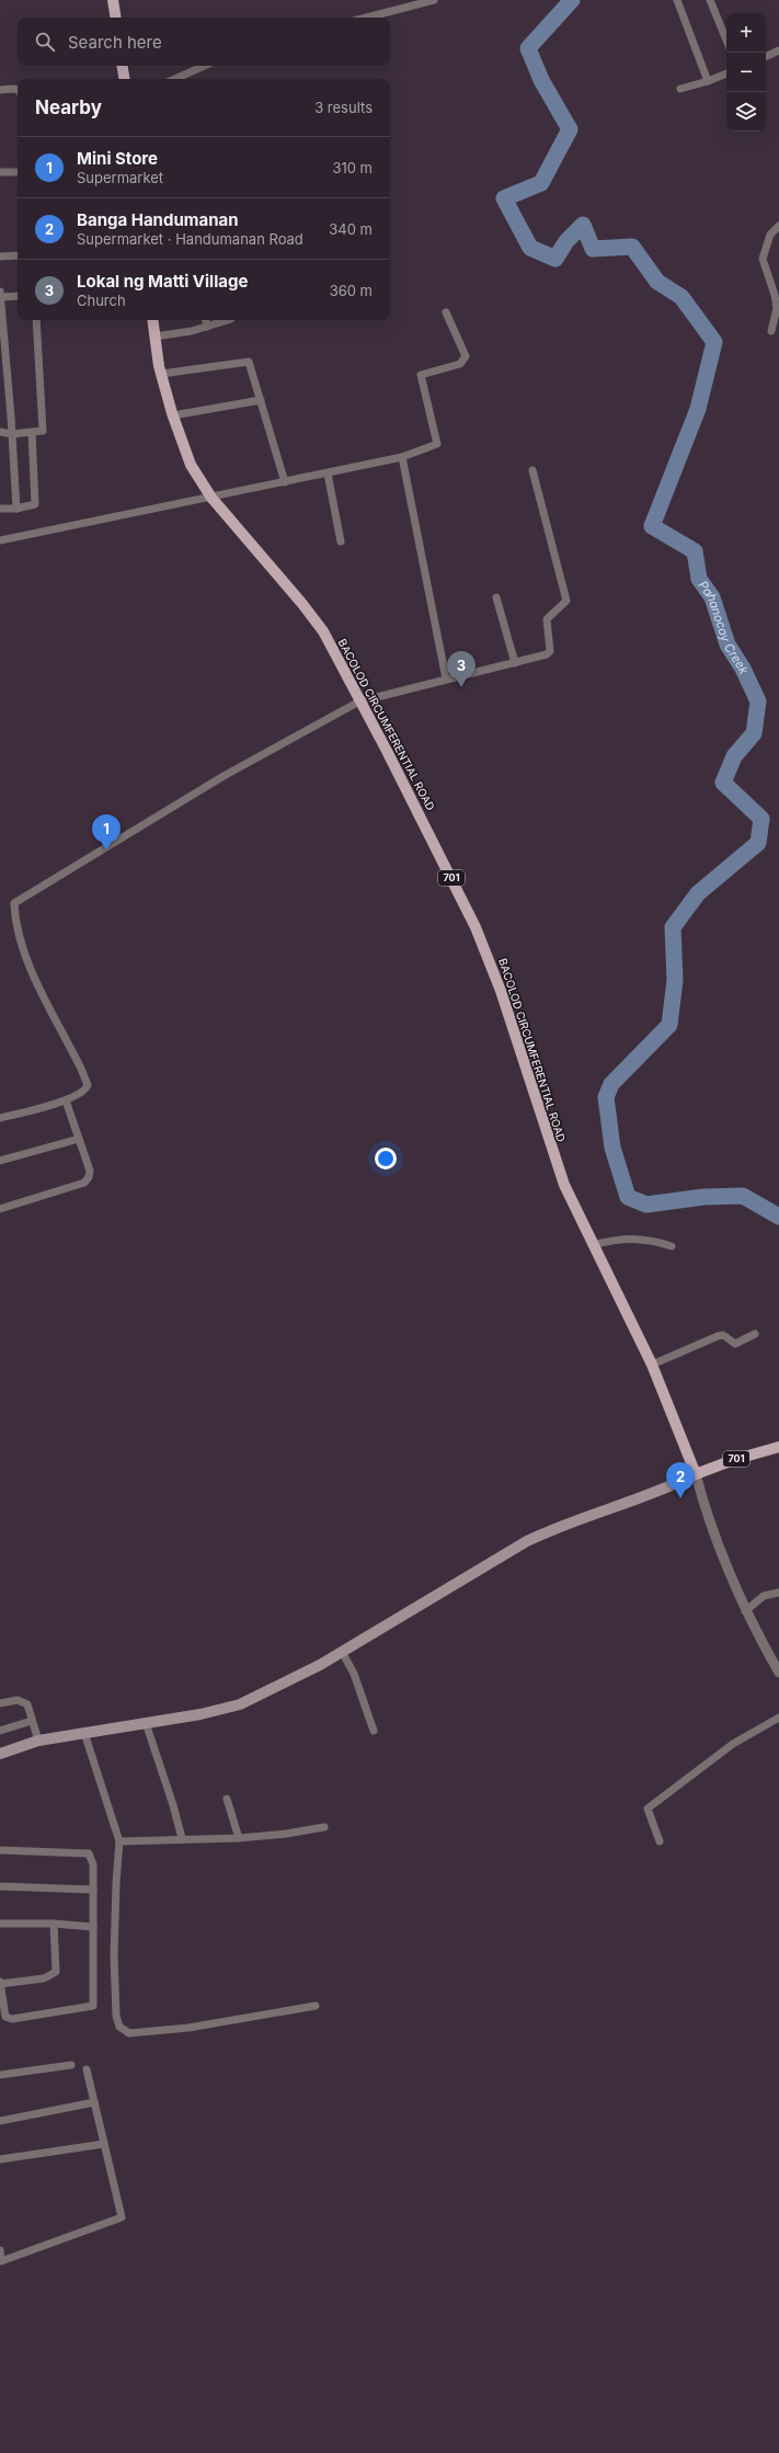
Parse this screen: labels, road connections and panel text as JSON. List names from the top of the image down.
{
  "streets": {
    "main road": ["BACOLOD CIRCUMFERENTIAL ROAD", "701"]
  },
  "crossings": [
    ["BACOLOD CIRCUMFERENTIAL ROAD", "701"]
  ],
  "water": ["Pahanocoy Creek"],
  "page": {
    "map_buttons": ["+", "−"],
    "search": "Search here",
    "heading": ["Nearby", "3 results"],
    "list": [
      {
        "mark": "1",
        "name": "Mini Store",
        "note": "Supermarket",
        "value": "310 m"
      },
      {
        "mark": "2",
        "name": "Banga Handumanan",
        "note": "Supermarket · Handumanan Road",
        "value": "340 m"
      },
      {
        "mark": "3",
        "name": "Lokal ng Matti Village",
        "note": "Church",
        "value": "360 m"
      }
    ],
    "pins": ["3", "1", "2"]
  }
}
